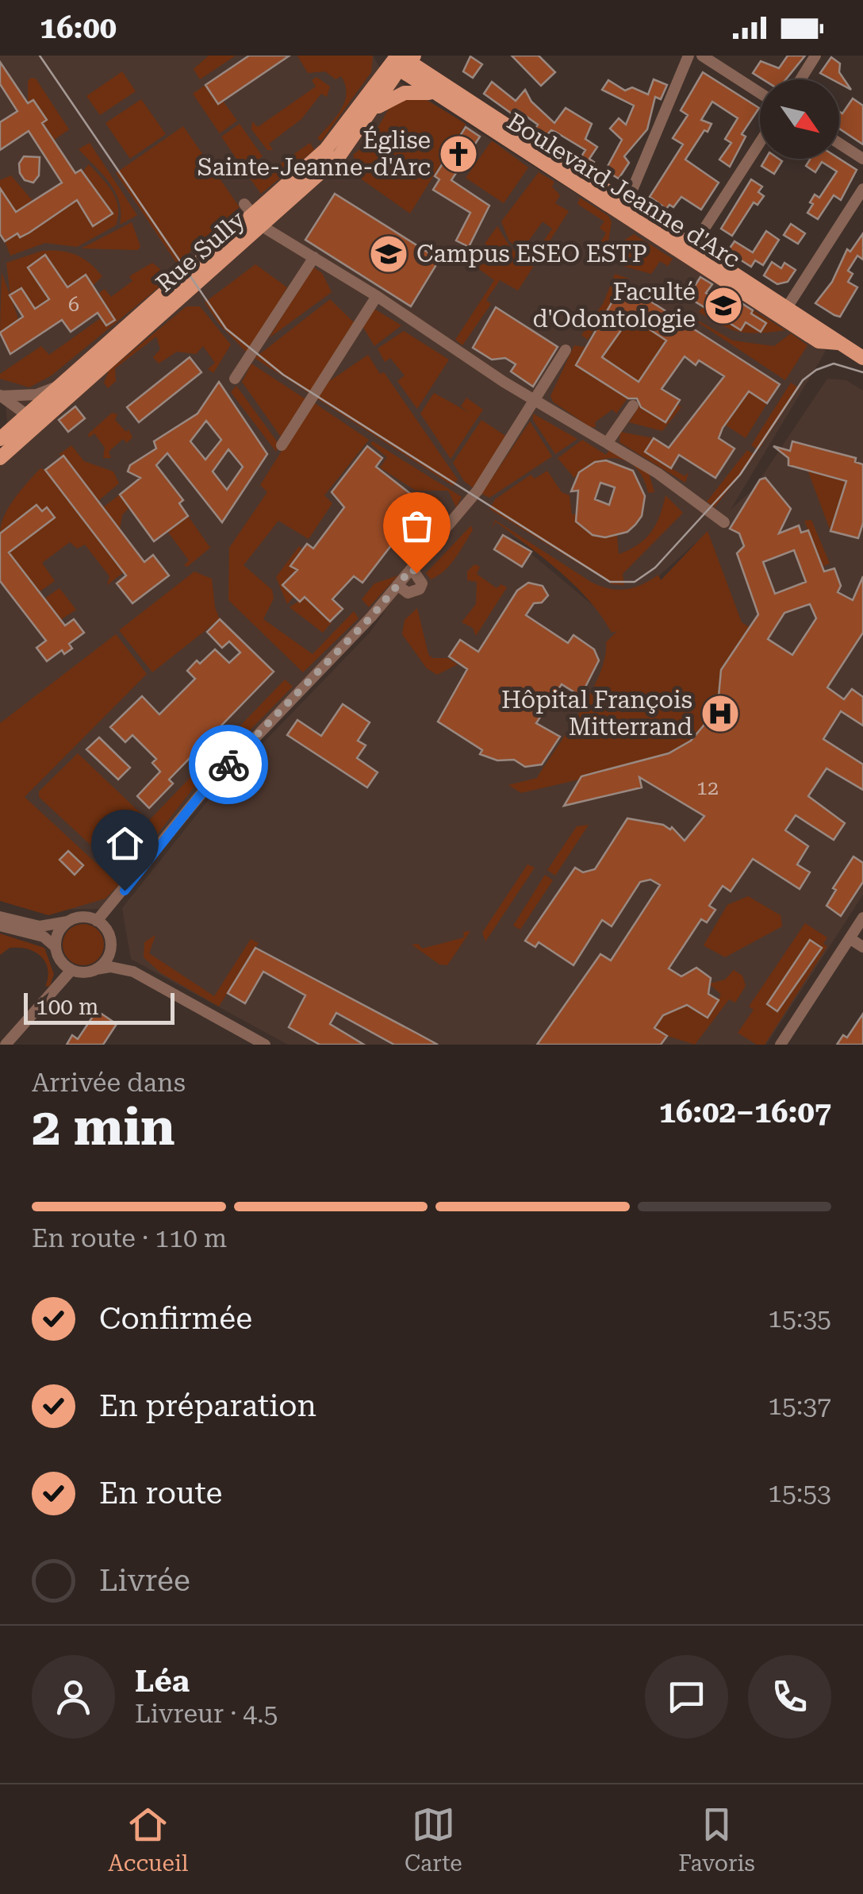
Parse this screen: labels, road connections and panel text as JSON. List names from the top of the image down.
{
  "streets": {
    "main road": ["Boulevard Jeanne d'Arc", "Rue Sully"]
  },
  "crossings": [
    ["Boulevard Jeanne d'Arc", "Rue Sully"]
  ],
  "places": {
    "church": ["Église Sainte-Jeanne-d'Arc"],
    "school or university": ["Campus ESEO ESTP", "Faculté d'Odontologie"],
    "hospital": ["Hôpital François Mitterrand"]
  },
  "house_numbers": ["6", "12"],
  "scale_bar": "100 m",
  "north": "bottom right",
  "page": {
    "status": "16:00",
    "scale": "100 m",
    "heading": ["2 min", "Arrivée dans", "16:02–16:07"],
    "panel": ["Léa", "Livreur · 4.5"],
    "bar": "En route · 110 m",
    "list": [
      ["Confirmée", "15:35"],
      ["En préparation", "15:37"],
      ["En route", "15:53"],
      "Livrée"
    ],
    "tabs": ["Accueil", "Carte", "Favoris"]
  }
}
